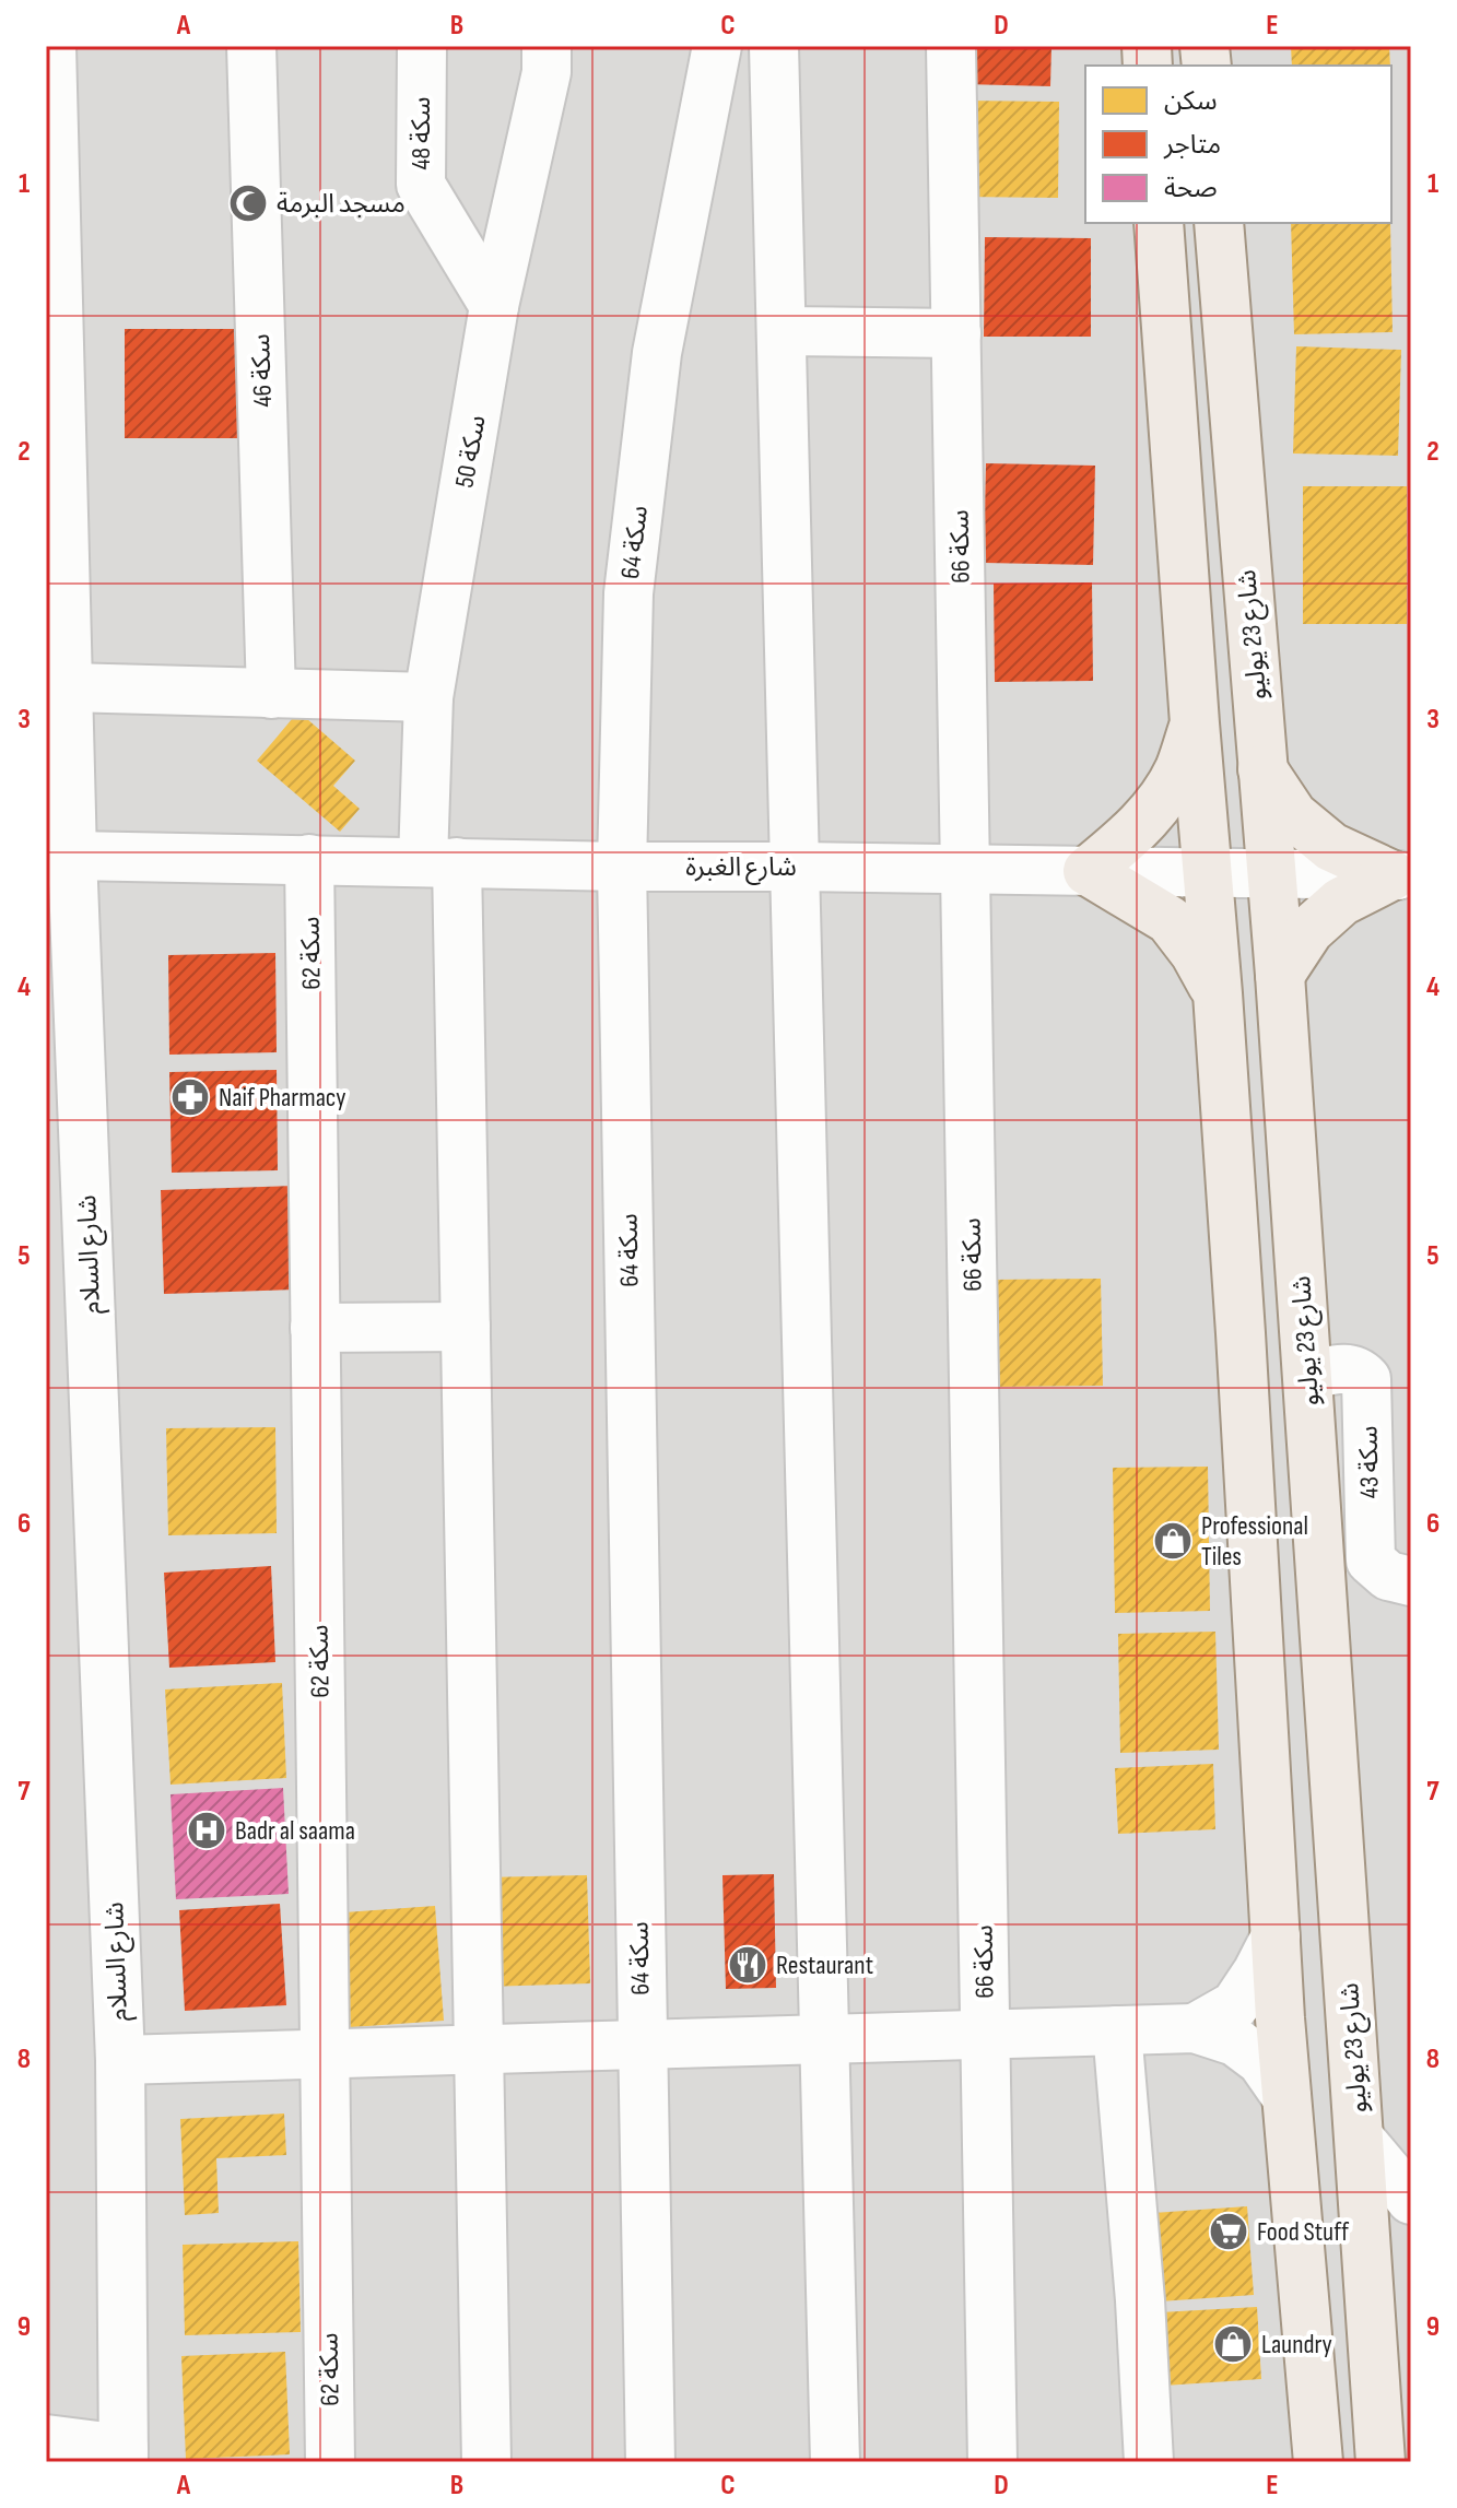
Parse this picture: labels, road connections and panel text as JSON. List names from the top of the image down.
{
  "streets": {
    "main road": ["شارع 23 يوليو"],
    "street": [
      "سكة 48",
      "سكة 46",
      "سكة 50",
      "سكة 64",
      "سكة 66",
      "شارع الغبرة",
      "سكة 62",
      "شارع السلام",
      "سكة 43"
    ]
  },
  "crossings": [
    ["سكة 48", "سكة 50"],
    ["سكة 50", "شارع الغبرة"],
    ["سكة 64", "شارع الغبرة"],
    ["سكة 66", "شارع الغبرة"],
    ["شارع 23 يوليو", "شارع الغبرة"],
    ["شارع 23 يوليو", "سكة 43"],
    ["شارع الغبرة", "سكة 62"],
    ["شارع الغبرة", "شارع السلام"]
  ],
  "places": {
    "mosque": ["مسجد البرمة"],
    "pharmacy": ["Naif Pharmacy"],
    "shop": ["Professional Tiles", "Laundry"],
    "hospital": ["Badr al saama"],
    "restaurant": ["Restaurant"],
    "supermarket": ["Food Stuff"]
  },
  "legend": ["سكن", "متاجر", "صحة"],
  "grid": {
    "columns": [
      "A",
      "B",
      "C",
      "D",
      "E"
    ],
    "rows": [
      "1",
      "2",
      "3",
      "4",
      "5",
      "6",
      "7",
      "8",
      "9"
    ]
  }
}
